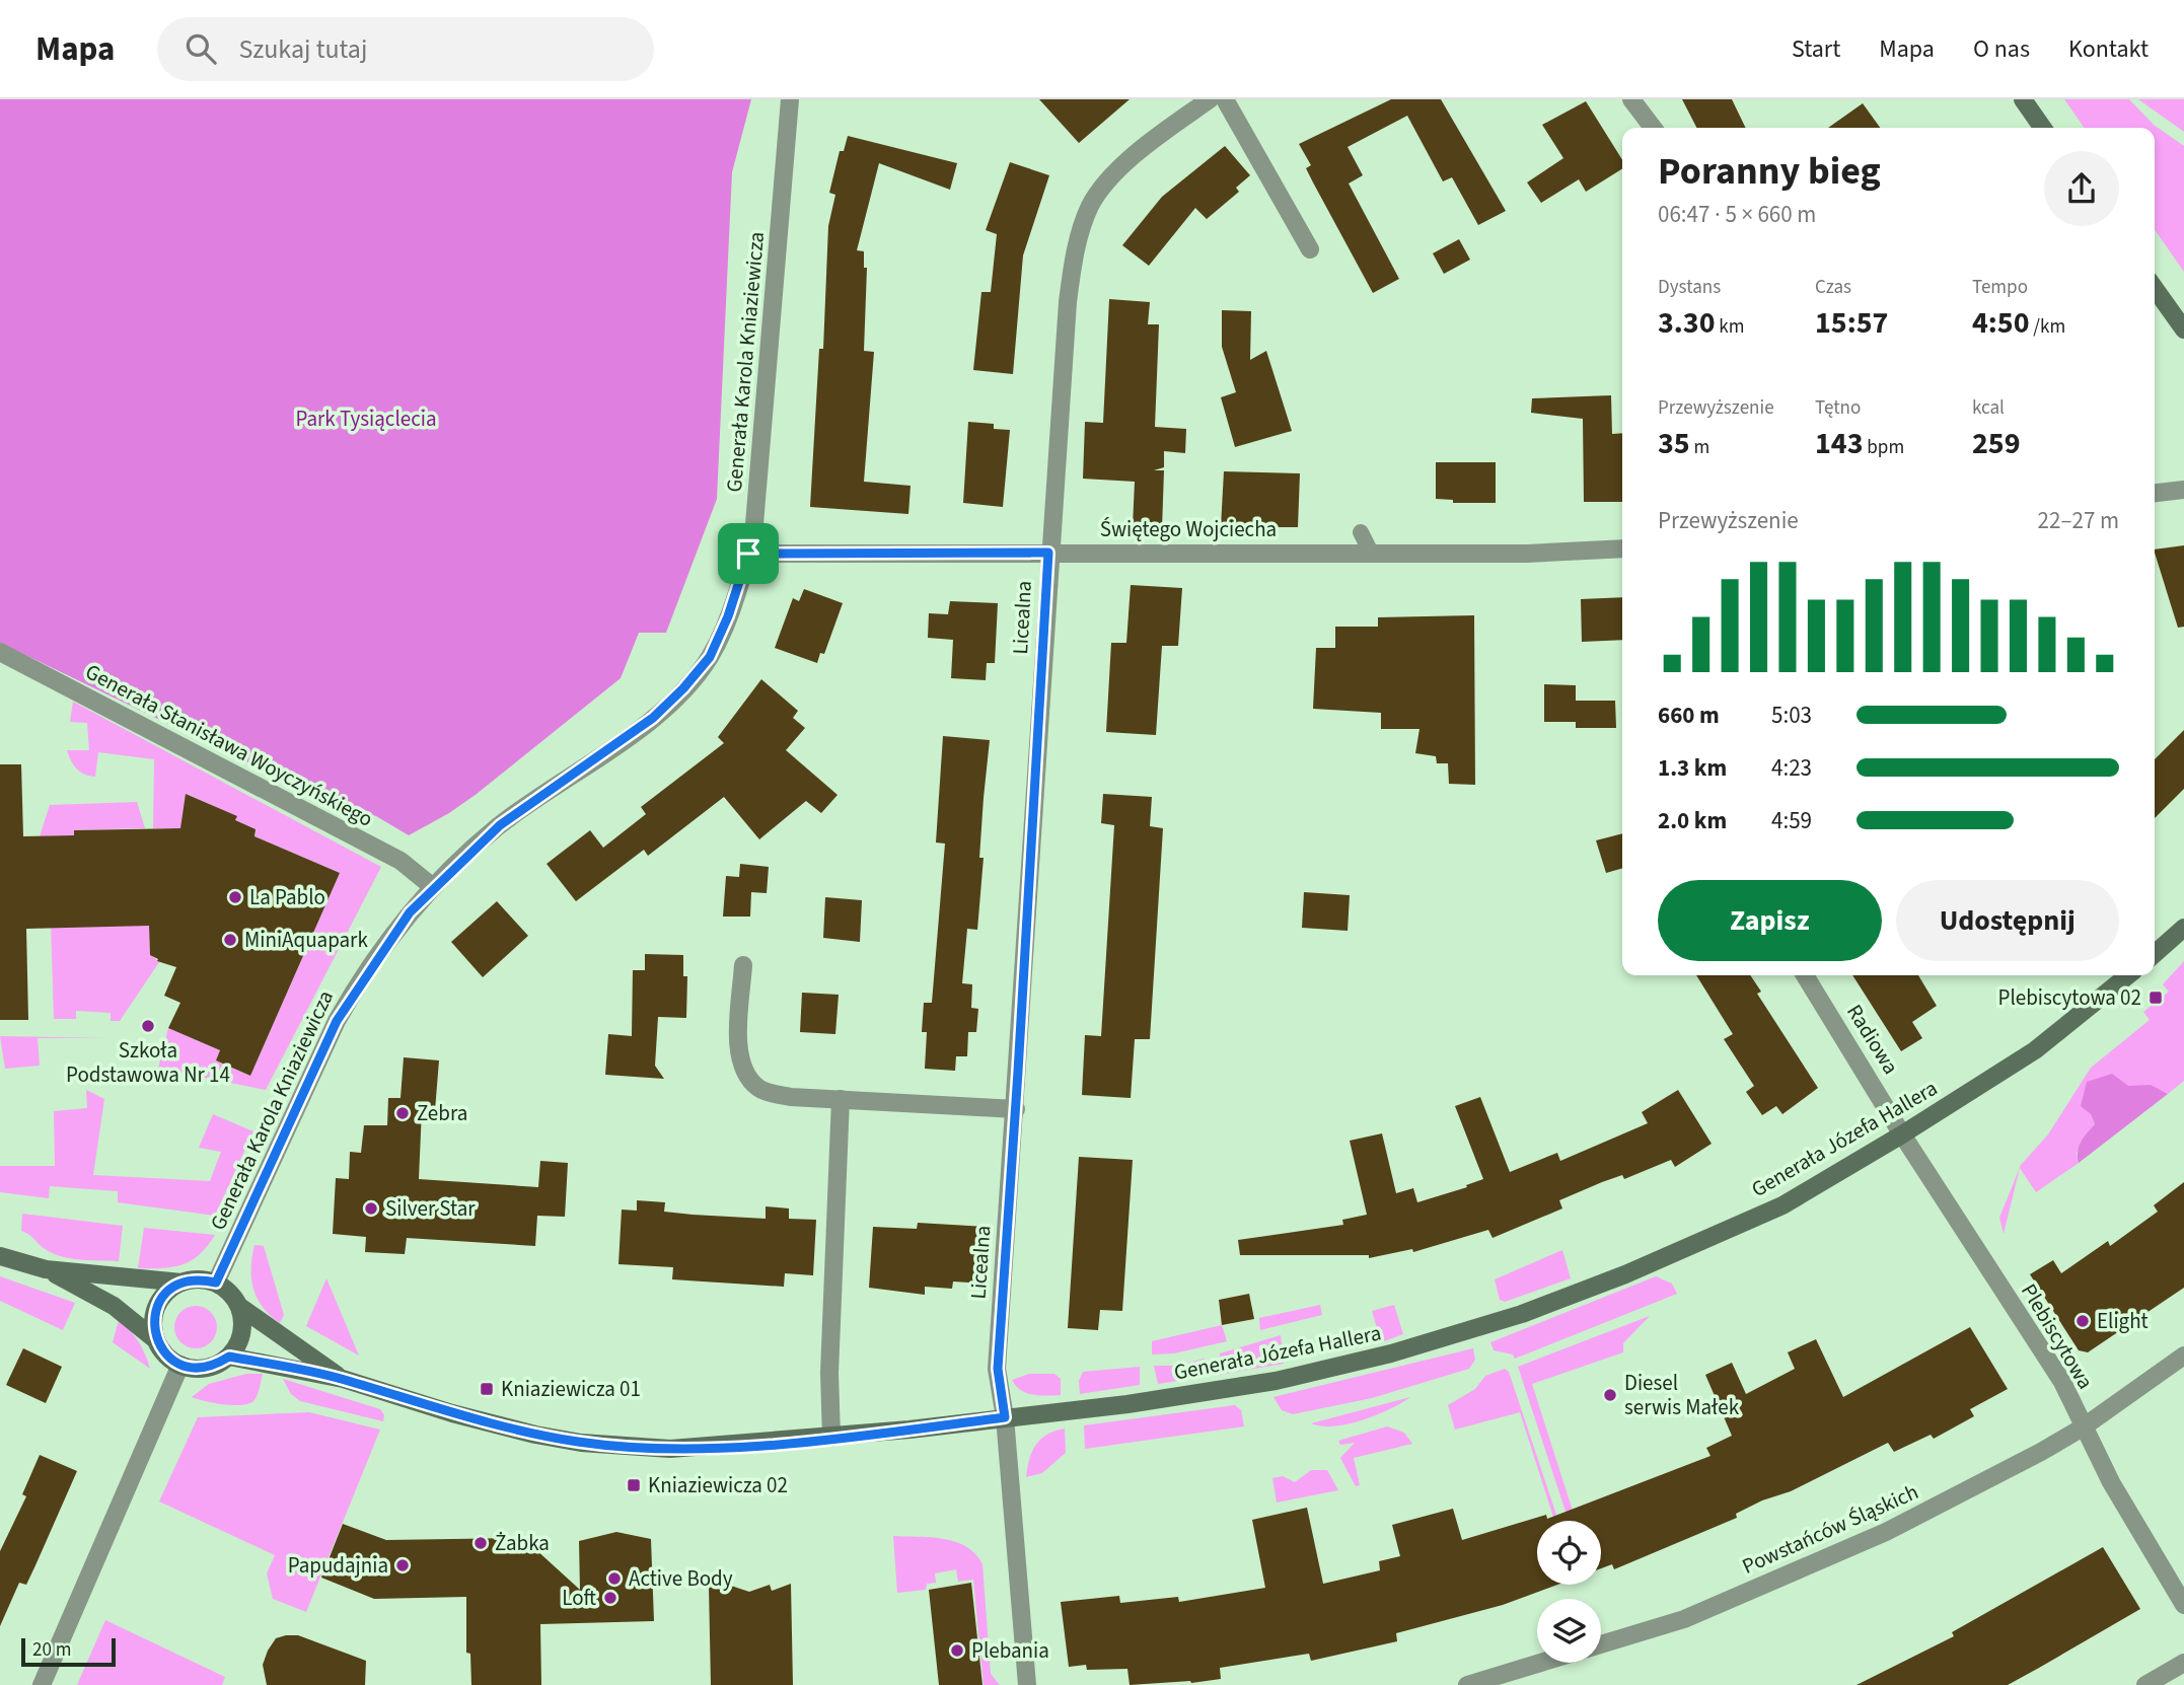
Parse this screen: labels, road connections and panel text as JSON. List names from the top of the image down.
{
  "streets": {
    "street": [
      "Generała Karola Kniaziewicza",
      "Świętego Wojciecha",
      "Licealna",
      "Generała Stanisława Woyczyńskiego",
      "Radiowa",
      "Generała Józefa Hallera",
      "Plebiscytowa",
      "Powstańców Śląskich"
    ]
  },
  "crossings": [
    ["Generała Karola Kniaziewicza", "Świętego Wojciecha"],
    ["Generała Karola Kniaziewicza", "Generała Stanisława Woyczyńskiego"],
    ["Generała Karola Kniaziewicza", "Generała Józefa Hallera"],
    ["Świętego Wojciecha", "Licealna"],
    ["Licealna", "Generała Józefa Hallera"],
    ["Radiowa", "Generała Józefa Hallera"],
    ["Radiowa", "Plebiscytowa"],
    ["Generała Józefa Hallera", "Plebiscytowa"],
    ["Plebiscytowa", "Powstańców Śląskich"]
  ],
  "parks": ["Park Tysiąclecia"],
  "places": {
    "other": [
      "La Pablo",
      "MiniAquapark",
      "Szkoła Podstawowa Nr 14",
      "Zebra",
      "Silver Star",
      "Elight",
      "Diesel serwis Małek",
      "Żabka",
      "Papudajnia",
      "Active Body",
      "Loft",
      "Plebania"
    ],
    "transit": ["Plebiscytowa 02", "Kniaziewicza 01", "Kniaziewicza 02"]
  },
  "scale_bar": "20 m",
  "page": {
    "header": "Mapa",
    "search": "Szukaj tutaj",
    "nav": [
      "Start",
      "Mapa",
      "O nas",
      "Kontakt"
    ],
    "heading": ["Poranny bieg", "06:47 · 5 × 660 m"],
    "stats": [
      ["Dystans", "3.30 km"],
      ["Czas", "15:57"],
      ["Tempo", "4:50 /km"],
      ["Przewyższenie", "35 m"],
      ["Tętno", "143 bpm"],
      ["kcal", "259"]
    ],
    "chart": ["Przewyższenie", "22–27 m"],
    "list": [
      {
        "name": "660 m",
        "note": "5:03"
      },
      {
        "name": "1.3 km",
        "note": "4:23"
      },
      {
        "name": "2.0 km",
        "note": "4:59"
      }
    ],
    "buttons": ["Zapisz", "Udostępnij"],
    "scale": "20 m"
  }
}
